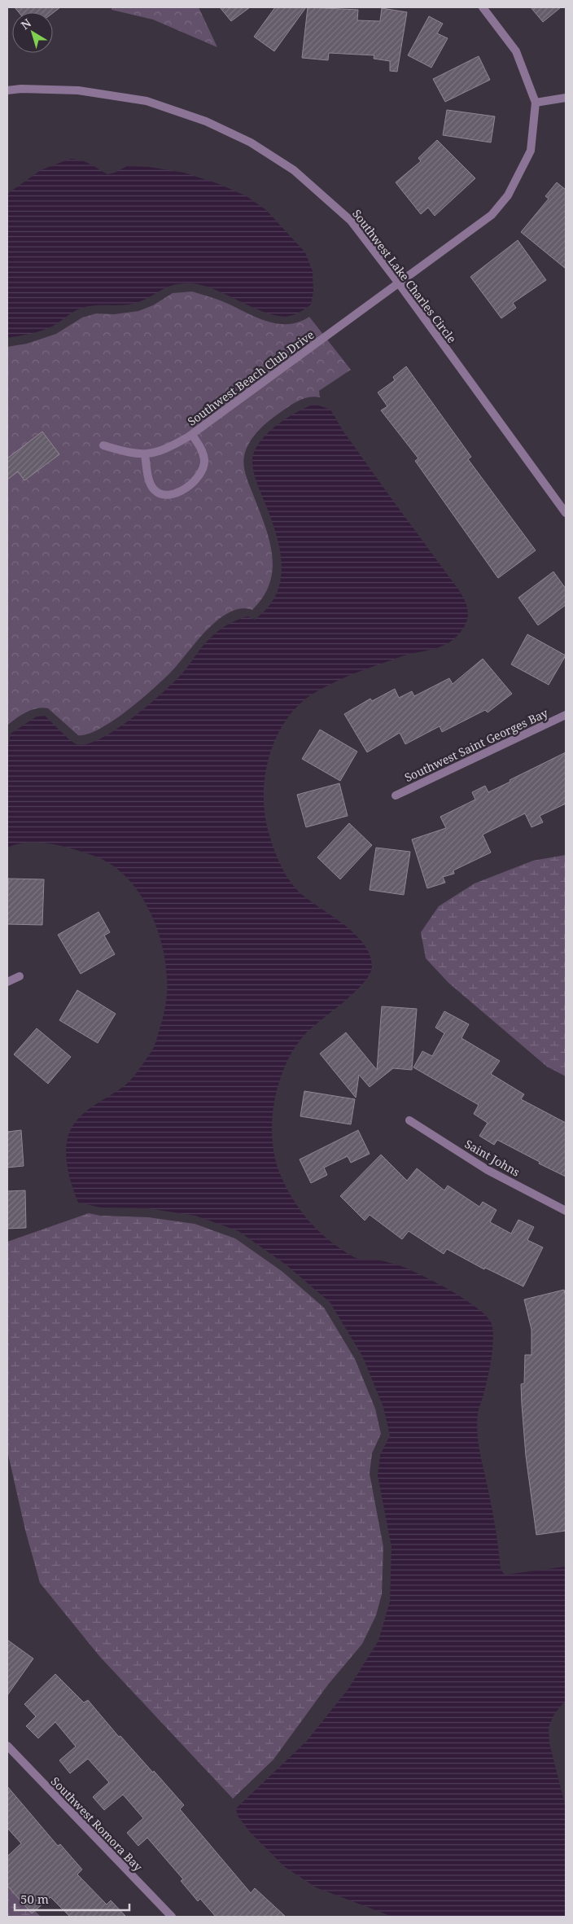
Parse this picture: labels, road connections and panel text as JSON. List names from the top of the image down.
{
  "streets": {
    "street": [
      "Southwest Lake Charles Circle",
      "Southwest Beach Club Drive",
      "Southwest Saint Georges Bay",
      "Saint Johns",
      "Southwest Romora Bay"
    ]
  },
  "crossings": [
    ["Southwest Lake Charles Circle", "Southwest Beach Club Drive"]
  ],
  "scale_bar": "50 m",
  "north": "top left"
}
